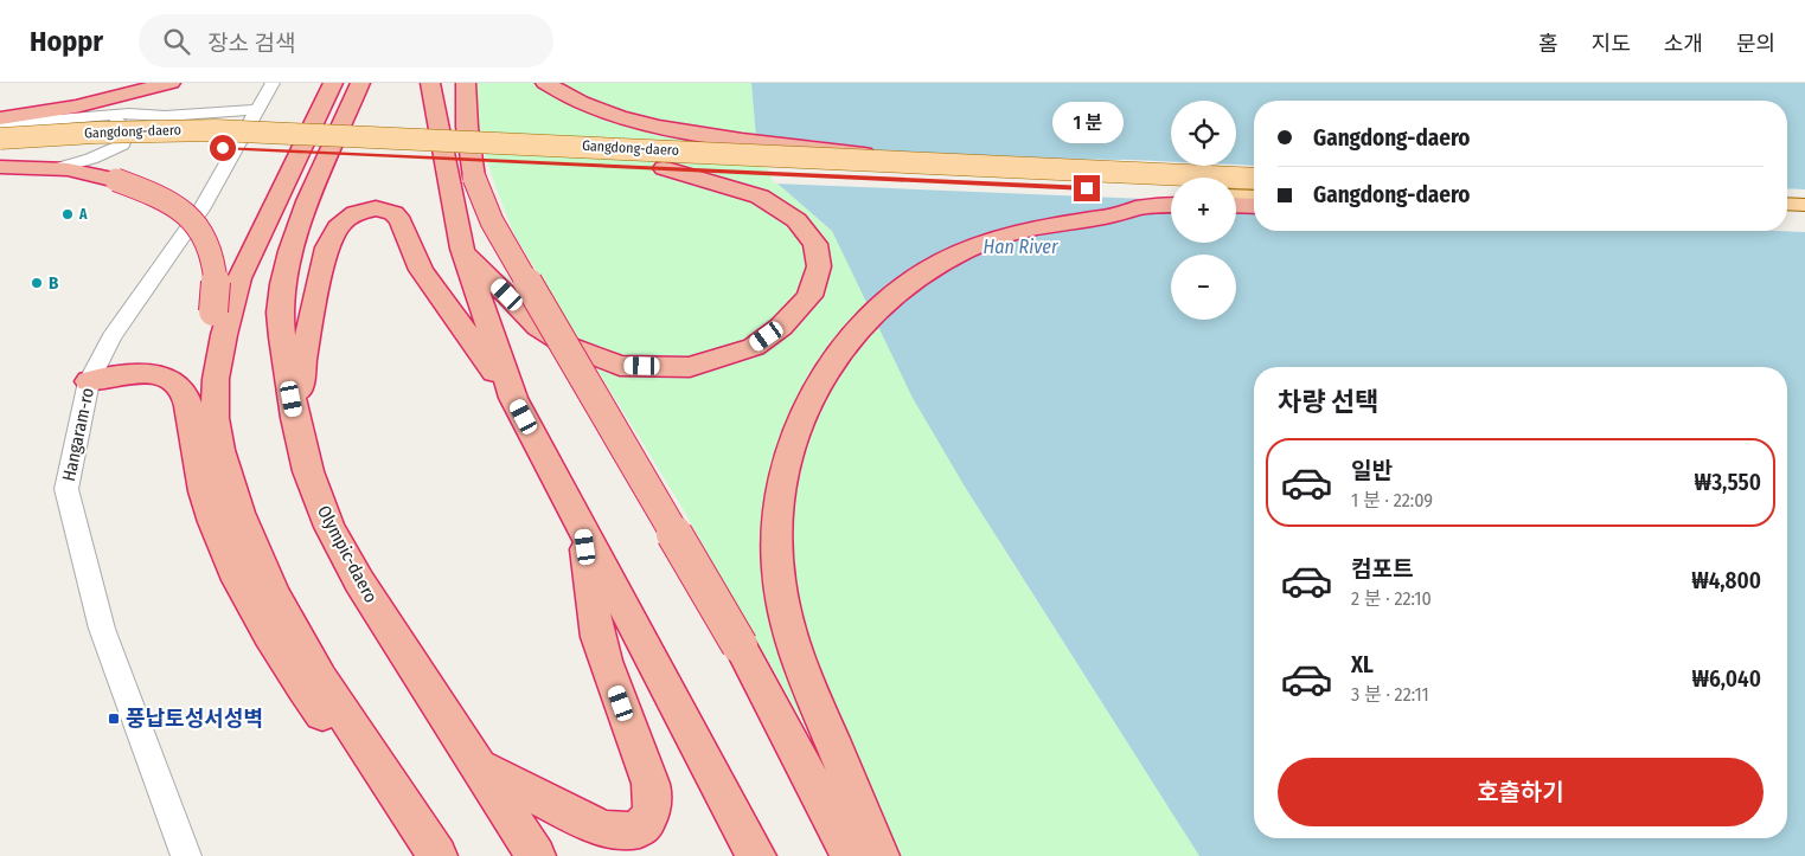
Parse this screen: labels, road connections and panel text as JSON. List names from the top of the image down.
{
  "streets": {
    "highway": ["Olympic-daero"],
    "main road": ["Gangdong-daero"],
    "street": ["Hangaram-ro"]
  },
  "water": ["Han River"],
  "places": {
    "other": ["A", "B"],
    "transit": ["풍납토성서성벽"]
  },
  "page": {
    "header": "Hoppr",
    "search": "장소 검색",
    "nav": [
      "홈",
      "지도",
      "소개",
      "문의"
    ],
    "map_buttons": ["+", "−"],
    "banner": ["Gangdong-daero", "Gangdong-daero"],
    "bubble": "1 분",
    "heading": "차량 선택",
    "list": [
      {
        "name": "일반",
        "note": "1 분 · 22:09",
        "value": "₩3,550"
      },
      {
        "name": "컴포트",
        "note": "2 분 · 22:10",
        "value": "₩4,800"
      },
      {
        "name": "XL",
        "note": "3 분 · 22:11",
        "value": "₩6,040"
      }
    ],
    "buttons": "호출하기"
  }
}
